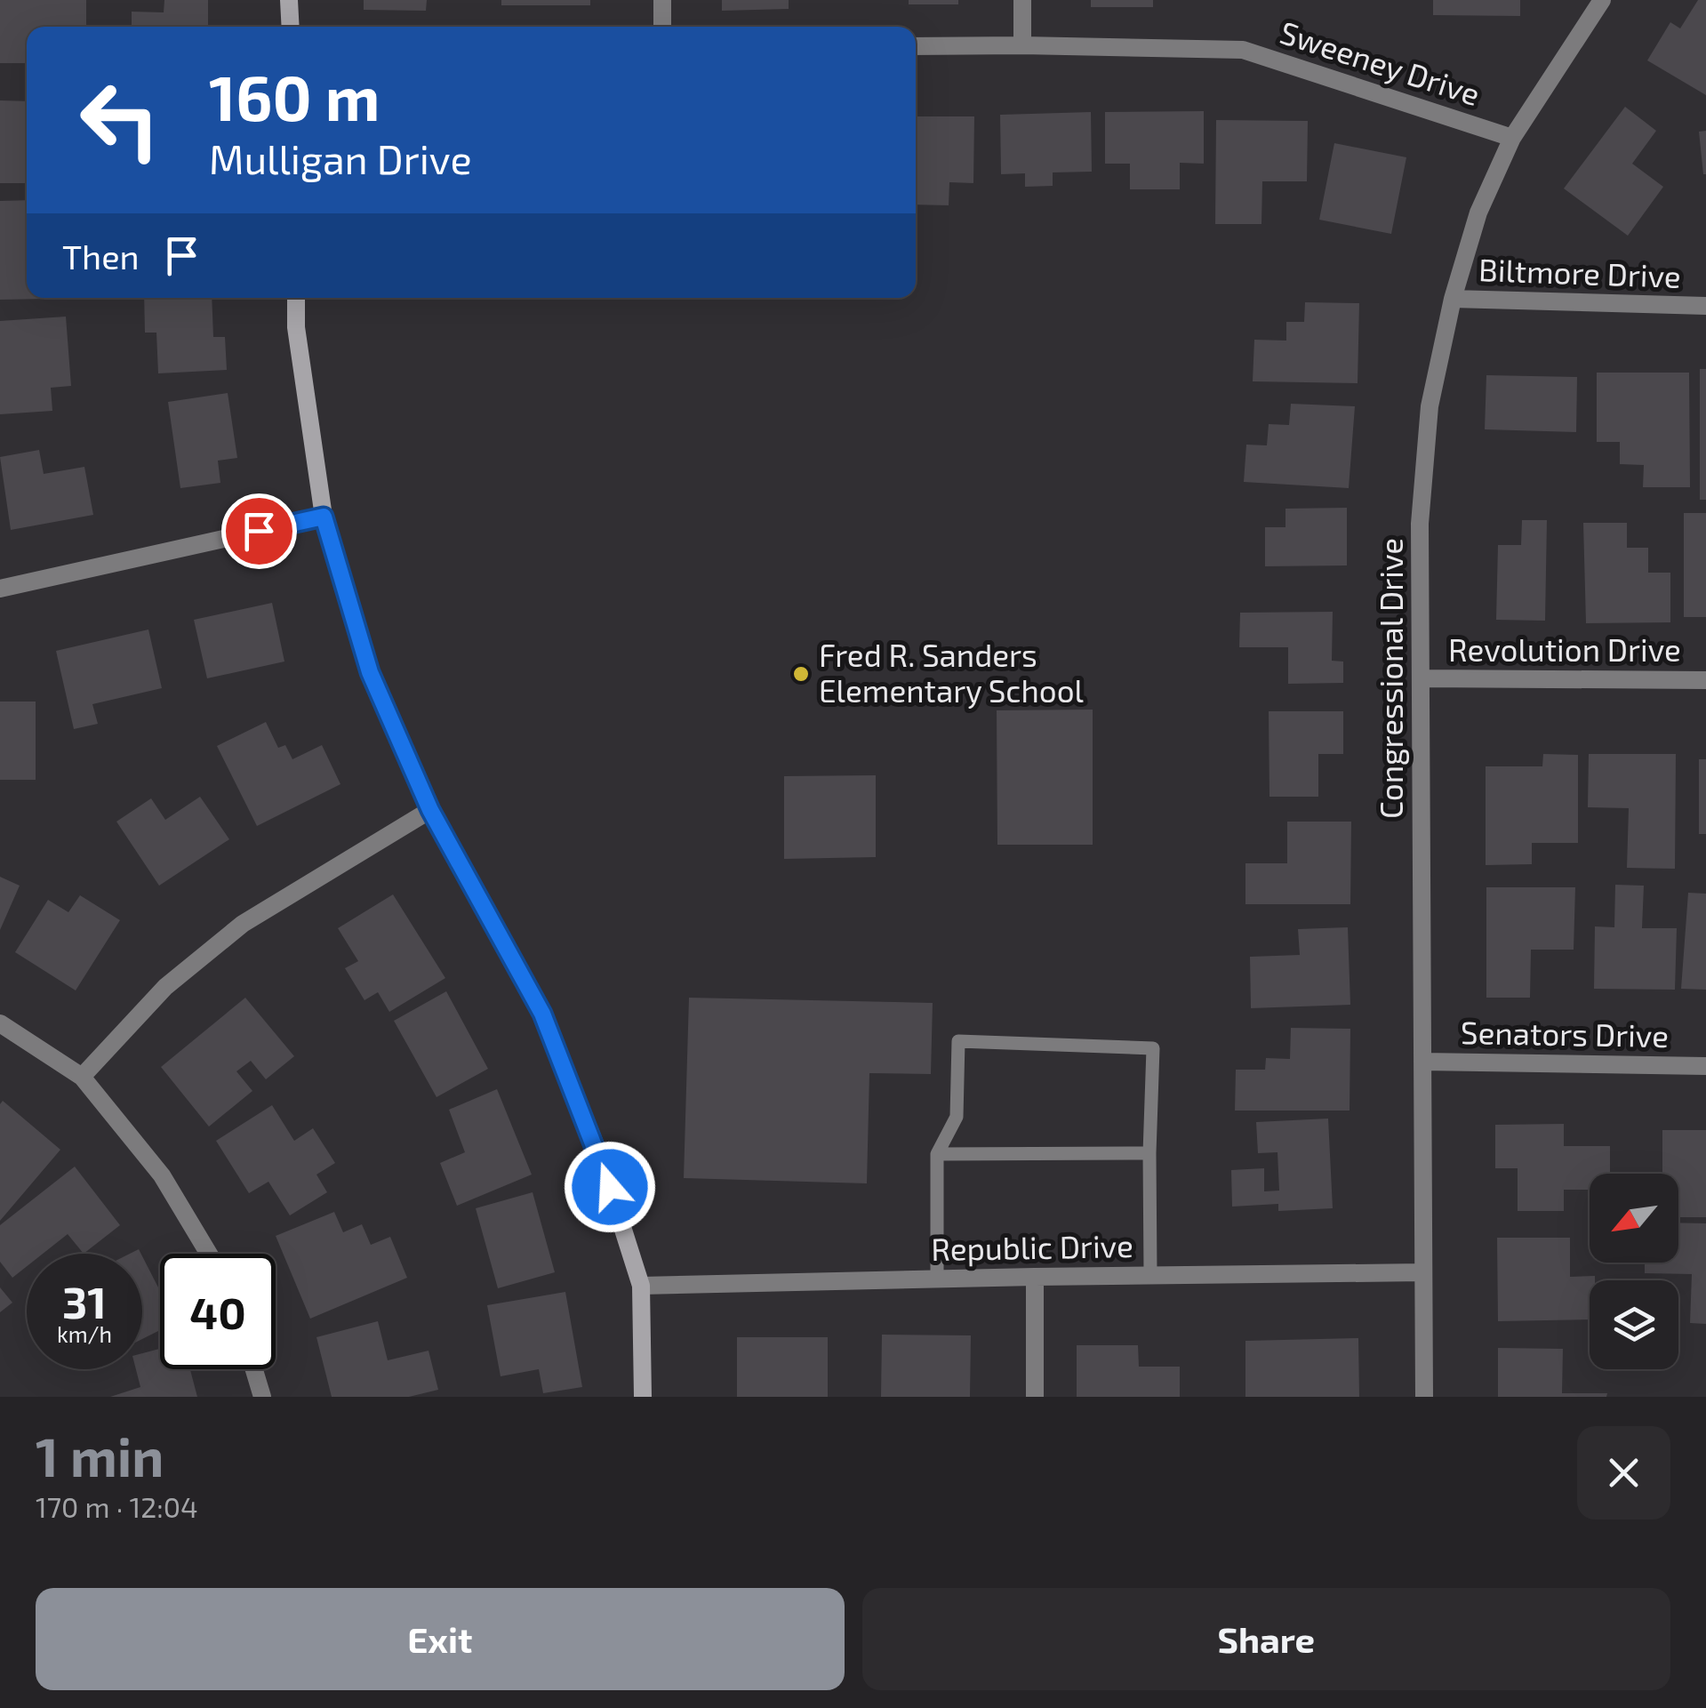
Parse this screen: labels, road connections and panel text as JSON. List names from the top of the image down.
{
  "streets": {
    "street": [
      "Sweeney Drive",
      "Biltmore Drive",
      "Revolution Drive",
      "Congressional Drive",
      "Senators Drive",
      "Republic Drive"
    ]
  },
  "crossings": [
    ["Sweeney Drive", "Congressional Drive"],
    ["Biltmore Drive", "Congressional Drive"],
    ["Revolution Drive", "Congressional Drive"],
    ["Congressional Drive", "Senators Drive"],
    ["Congressional Drive", "Republic Drive"]
  ],
  "places": ["Fred R. Sanders Elementary School"],
  "north": "bottom left",
  "page": {
    "turn": ["160 m", "Mulligan Drive"],
    "then": "Then",
    "speed": "31 km/h",
    "limit": "40",
    "heading": ["1 min", "170 m · 12:04"],
    "buttons": ["Exit", "Share"]
  }
}
